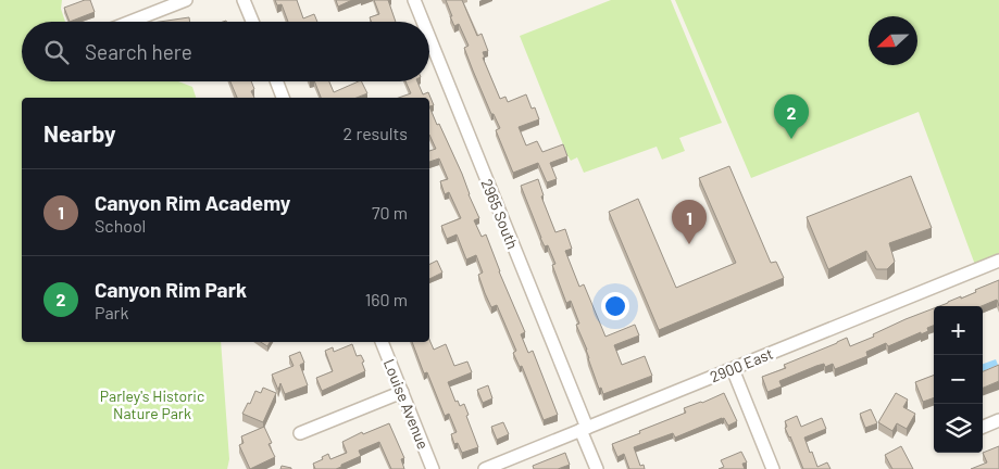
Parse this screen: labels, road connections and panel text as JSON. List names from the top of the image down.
{
  "streets": {
    "street": ["2965 South", "2900 East", "Louise Avenue"]
  },
  "crossings": [
    ["2965 South", "2900 East"]
  ],
  "parks": ["Parley's Historic Nature Park"],
  "north": "left",
  "page": {
    "search": "Search here",
    "pins": ["2", "1"],
    "heading": ["Nearby", "2 results"],
    "list": [
      {
        "mark": "1",
        "name": "Canyon Rim Academy",
        "note": "School",
        "value": "70 m"
      },
      {
        "mark": "2",
        "name": "Canyon Rim Park",
        "note": "Park",
        "value": "160 m"
      }
    ],
    "map_buttons": ["+", "−"]
  }
}
